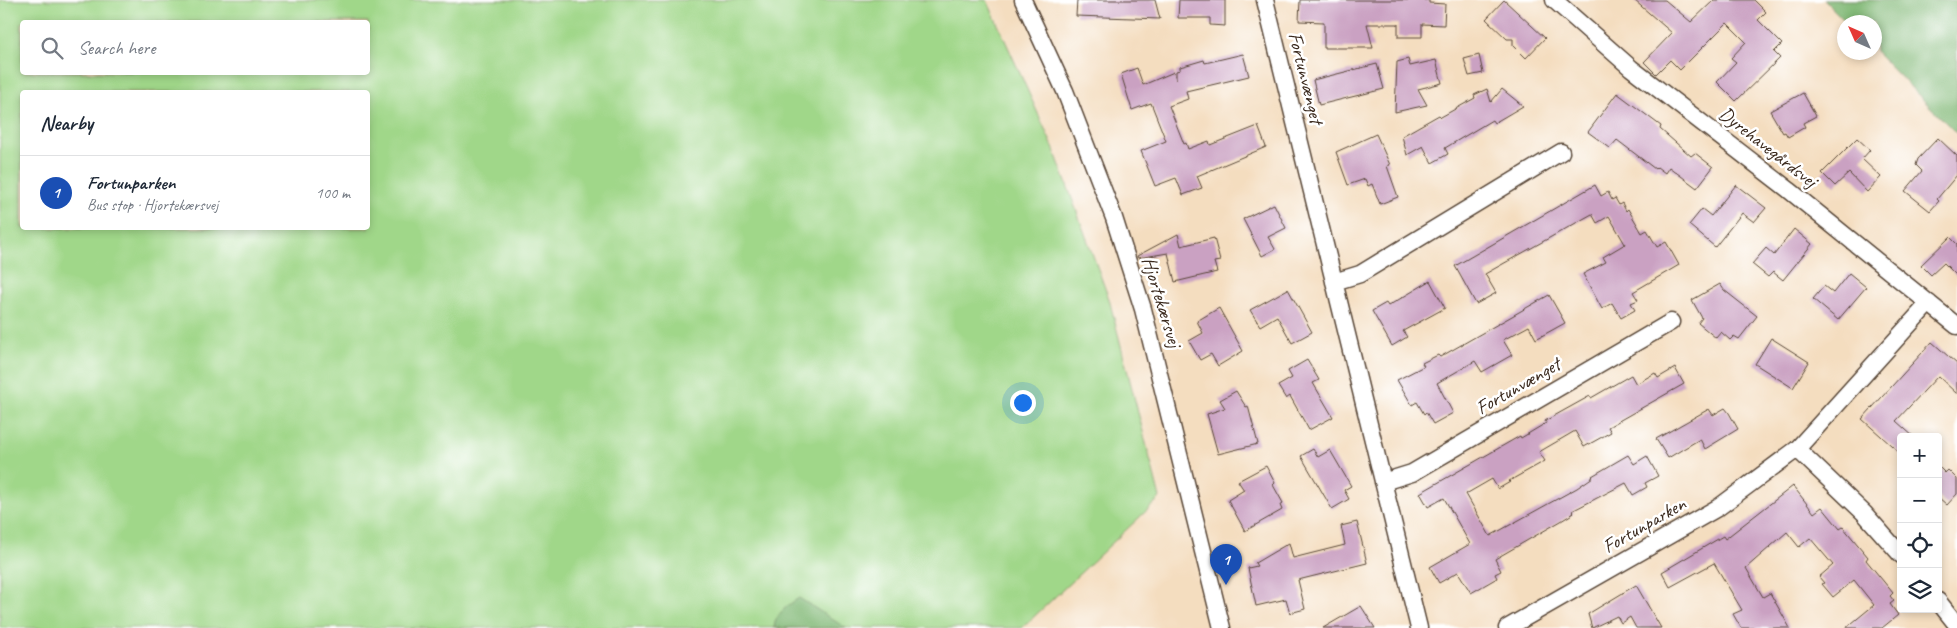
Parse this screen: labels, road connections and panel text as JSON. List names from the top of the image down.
{
  "streets": {
    "street": [
      "Fortunvænget",
      "Dyrehavegårdsvej",
      "Hjortekærsvej",
      "Fortunparken"
    ]
  },
  "crossings": [
    ["Dyrehavegårdsvej", "Fortunparken"]
  ],
  "north": "top left",
  "page": {
    "search": "Search here",
    "heading": "Nearby",
    "list": [
      {
        "mark": "1",
        "name": "Fortunparken",
        "note": "Bus stop · Hjortekærsvej",
        "value": "100 m"
      }
    ],
    "map_buttons": ["+", "−"],
    "pins": "1"
  }
}
